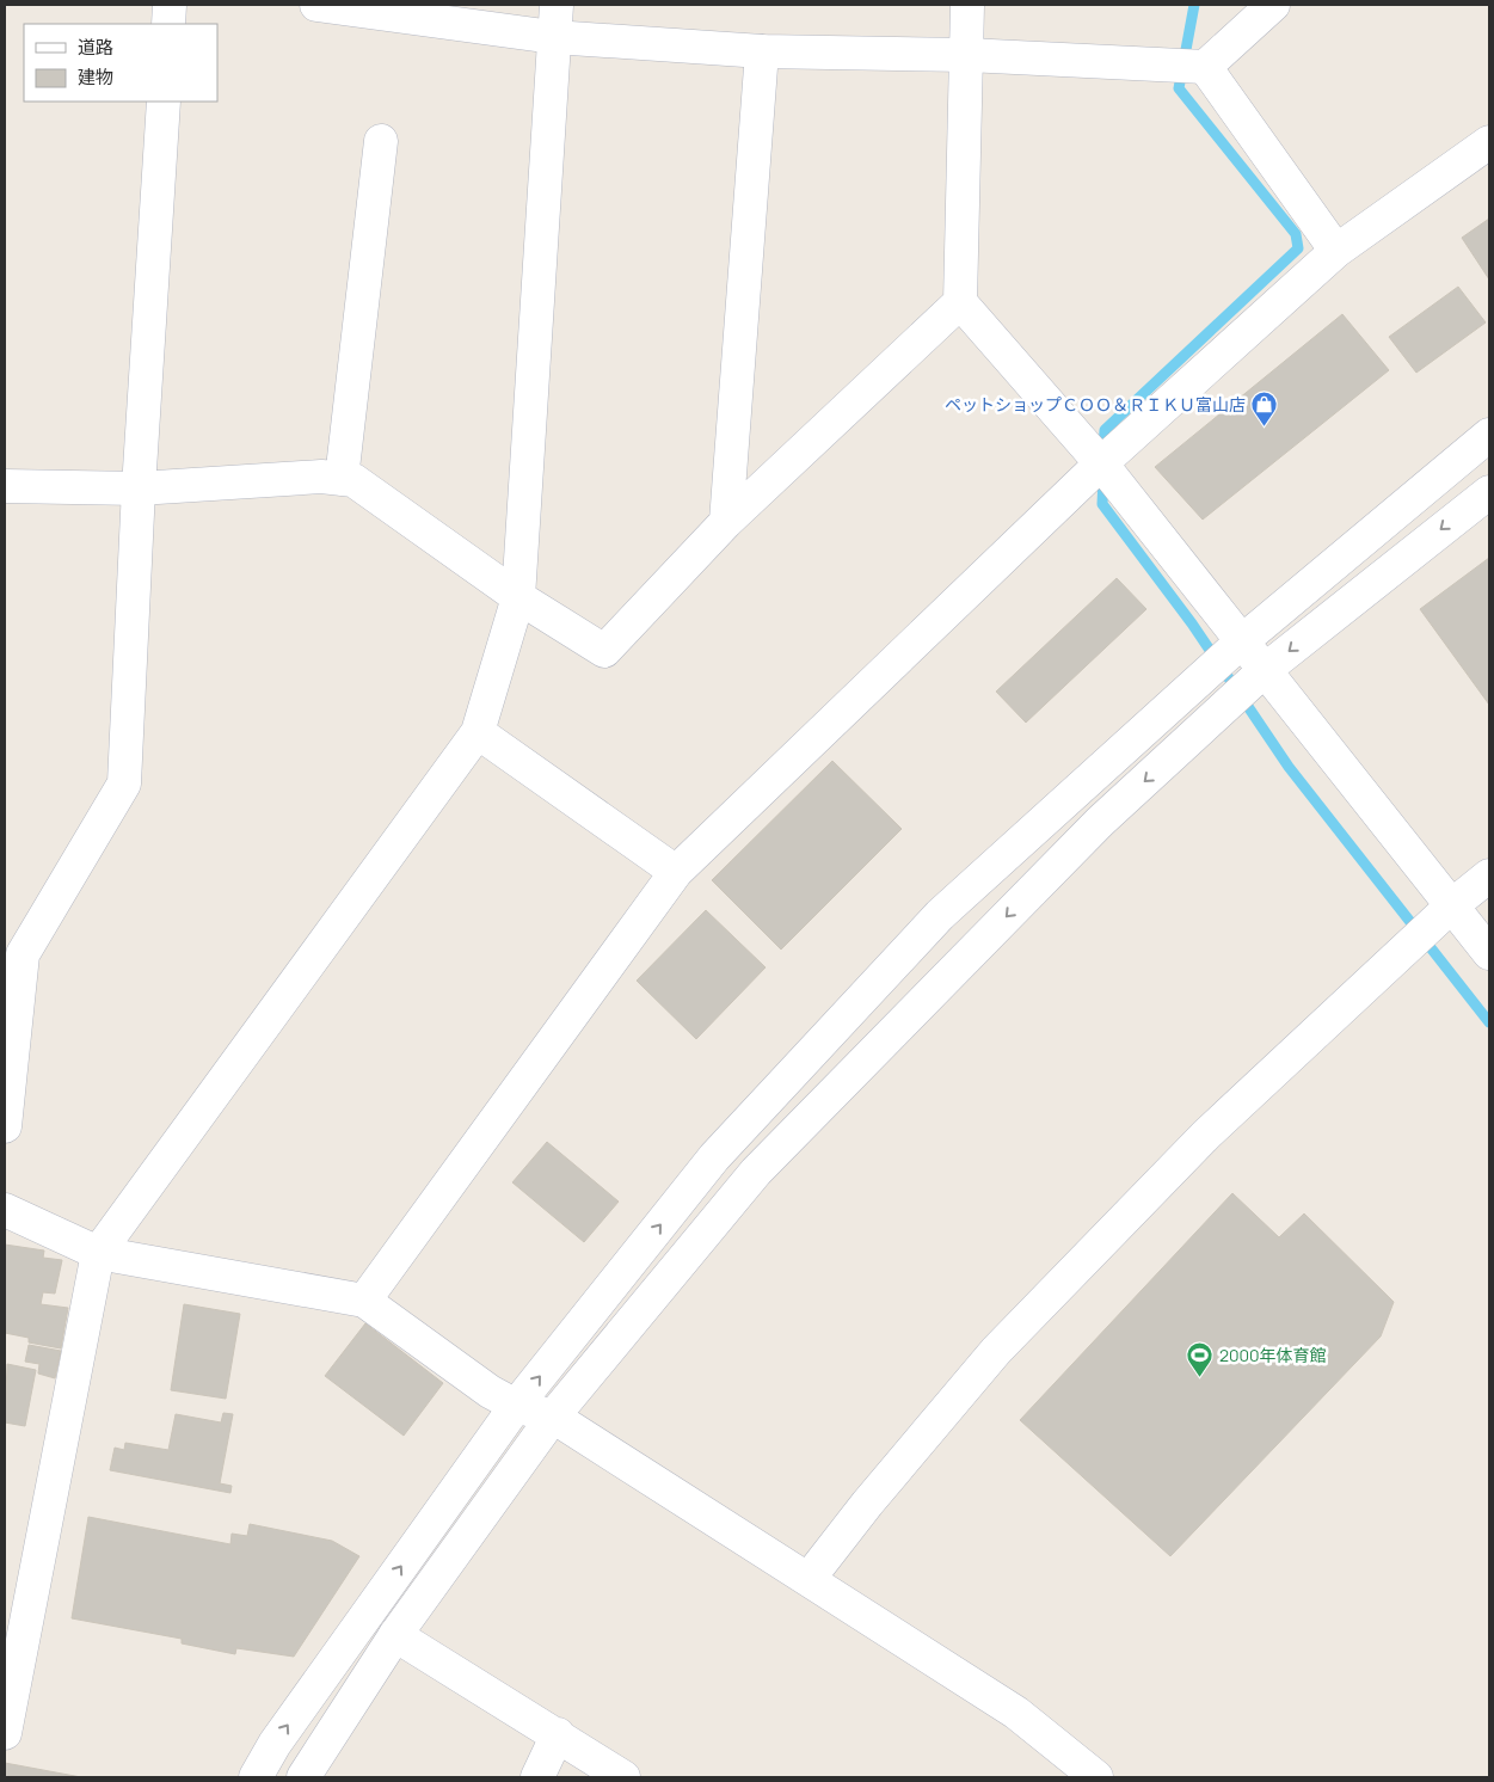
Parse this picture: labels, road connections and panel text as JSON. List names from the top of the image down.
{
  "places": {
    "shop": ["ペットショップＣＯＯ＆ＲＩＫＵ富山店"],
    "sports": ["2000年体育館"]
  },
  "legend": ["道路", "建物"]
}
